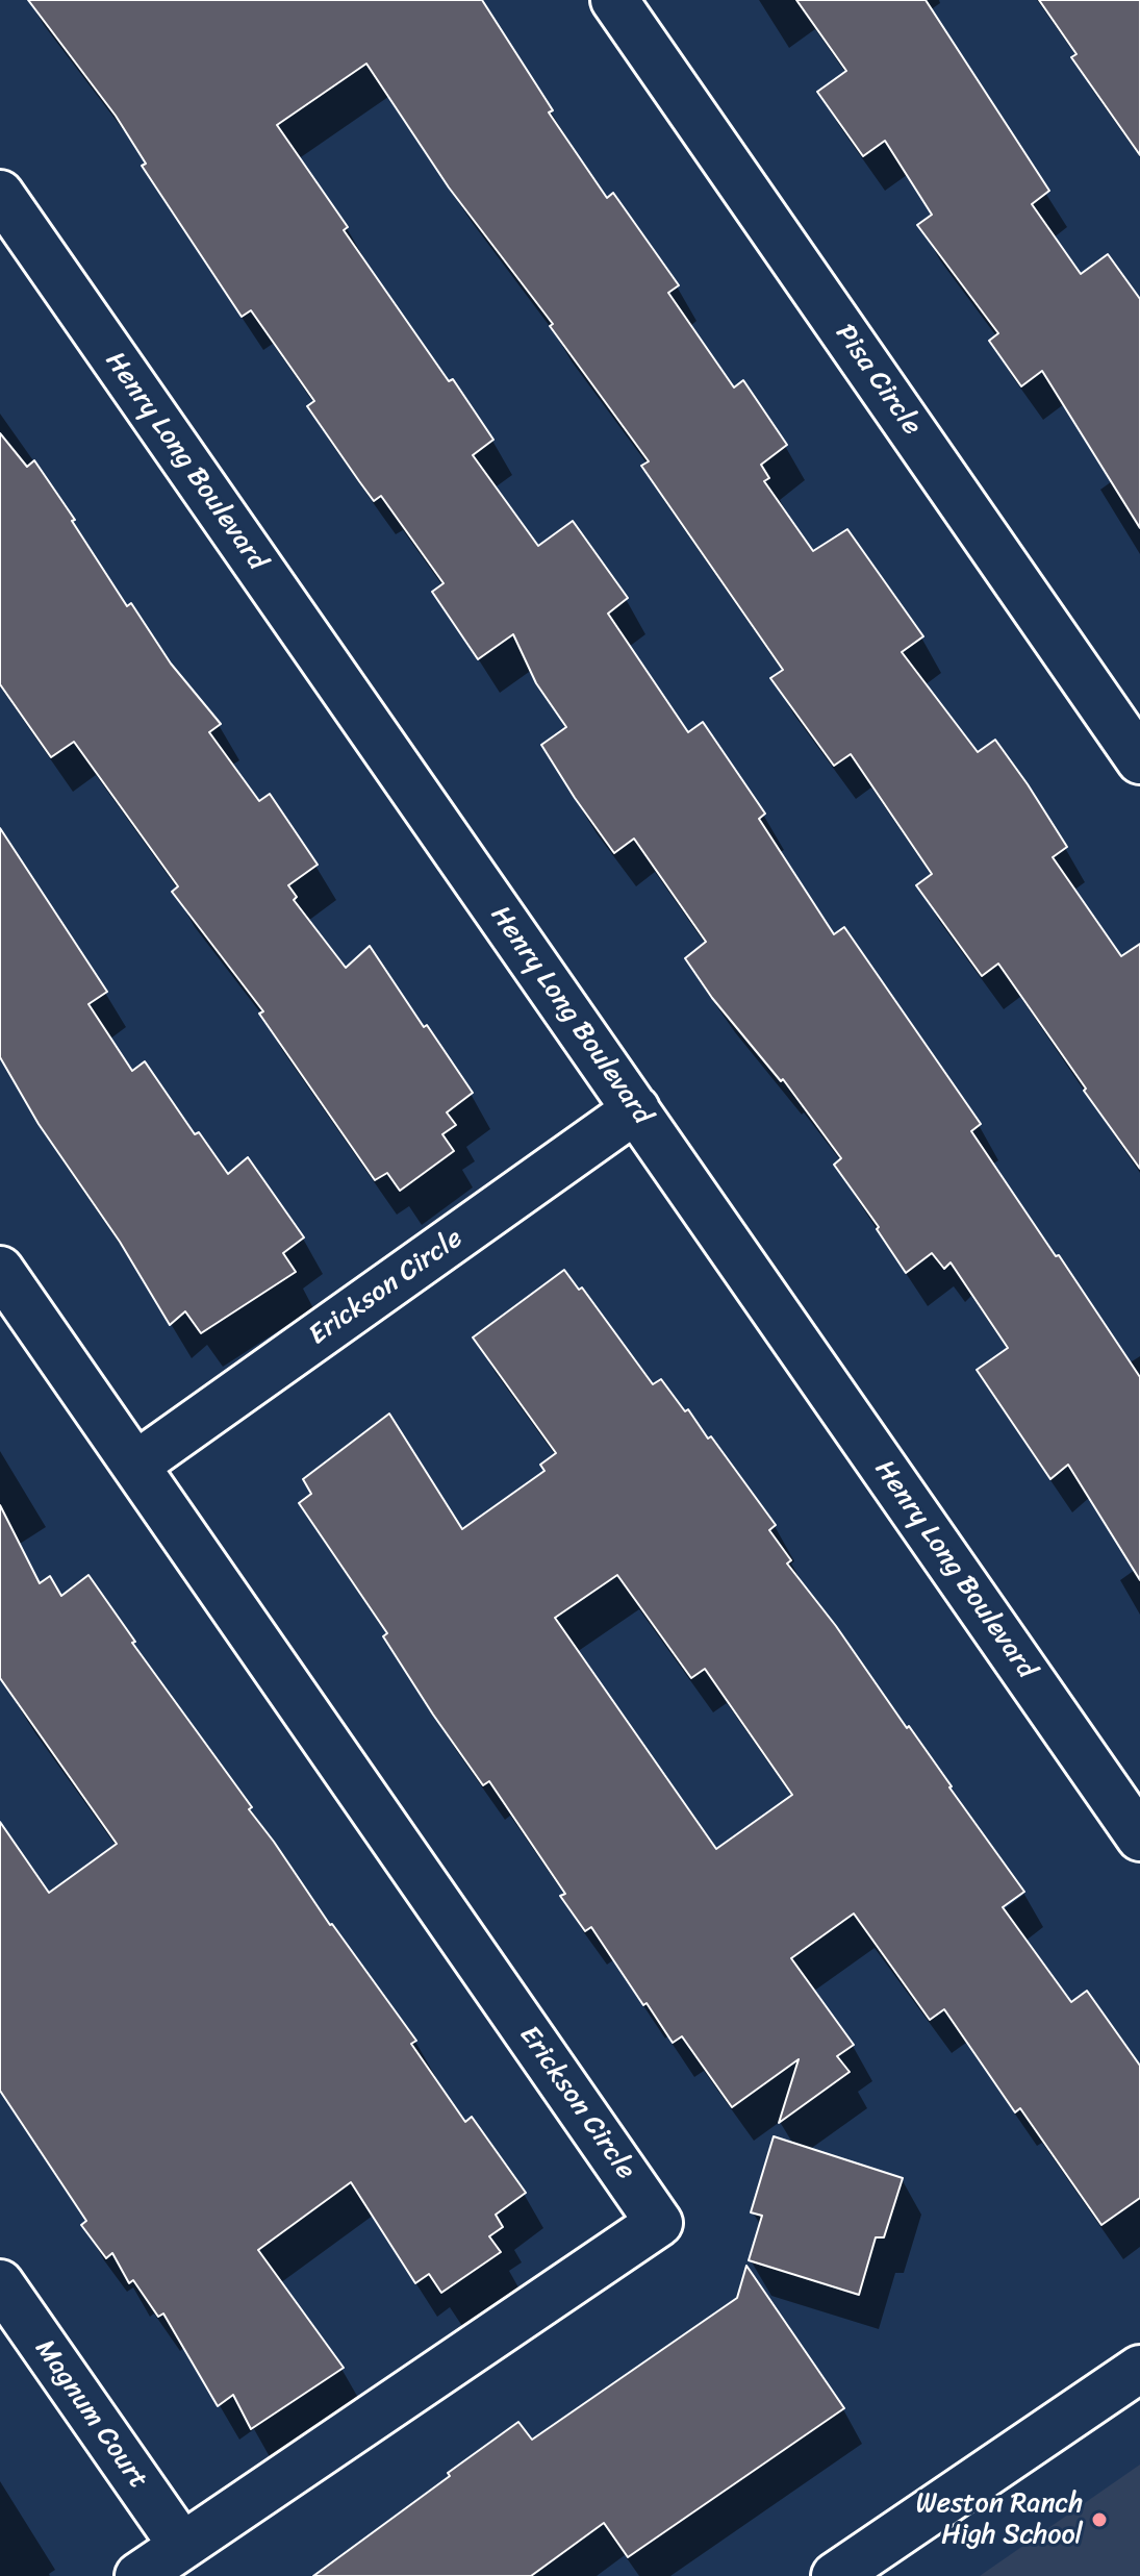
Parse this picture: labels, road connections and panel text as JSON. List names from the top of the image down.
{
  "streets": {
    "street": [
      "Pisa Circle",
      "Henry Long Boulevard",
      "Erickson Circle",
      "Magnum Court"
    ]
  },
  "crossings": [
    ["Henry Long Boulevard", "Erickson Circle"],
    ["Erickson Circle", "Magnum Court"]
  ],
  "places": ["Weston Ranch High School"]
}
